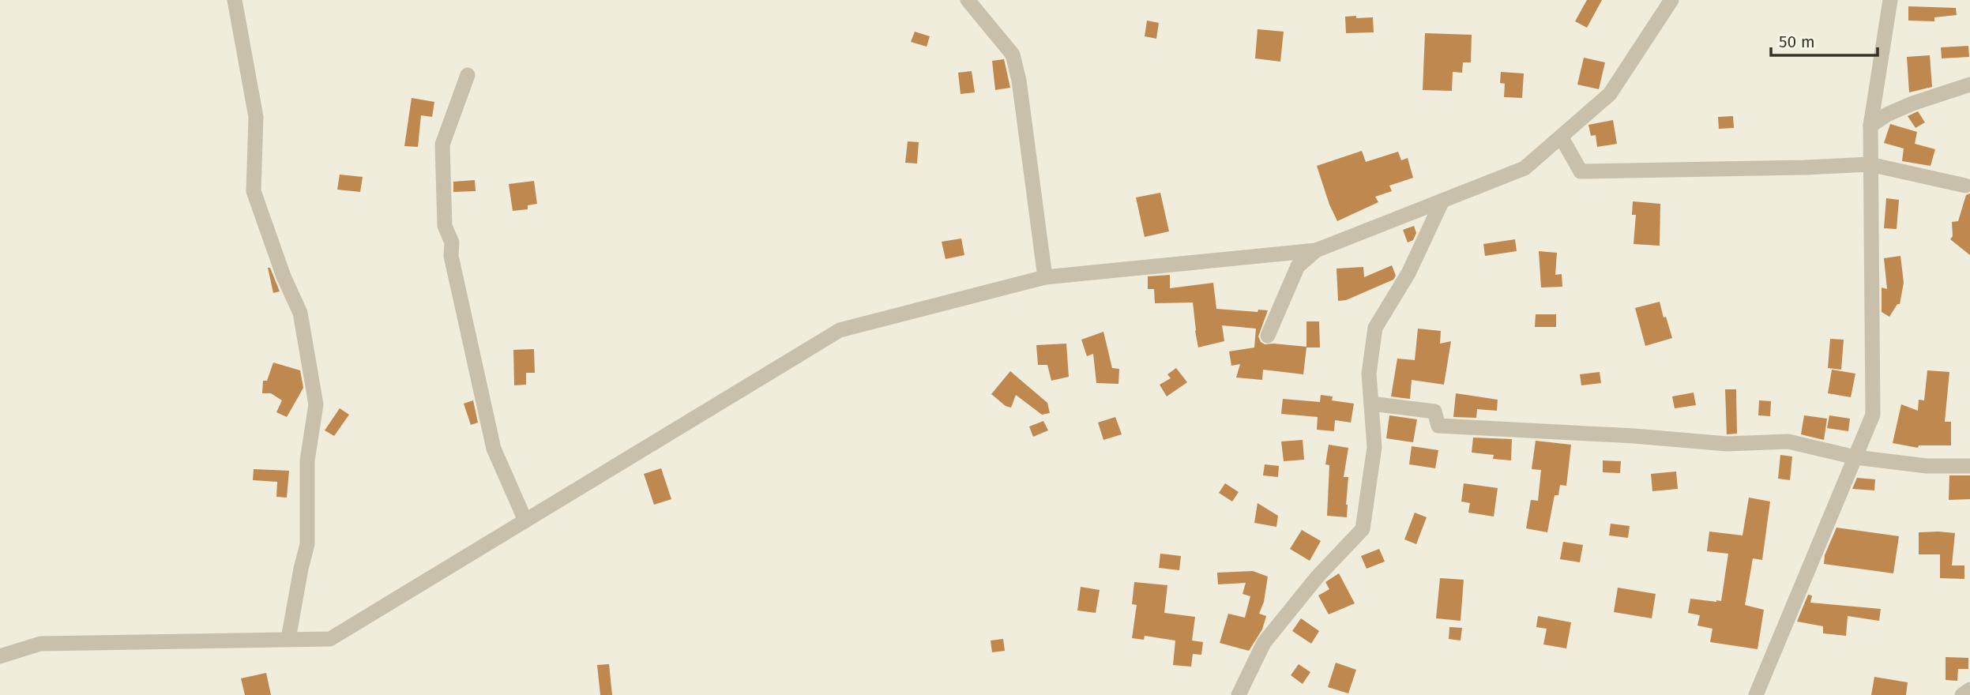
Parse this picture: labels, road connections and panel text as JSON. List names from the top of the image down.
{
  "scale_bar": "50 m"
}
